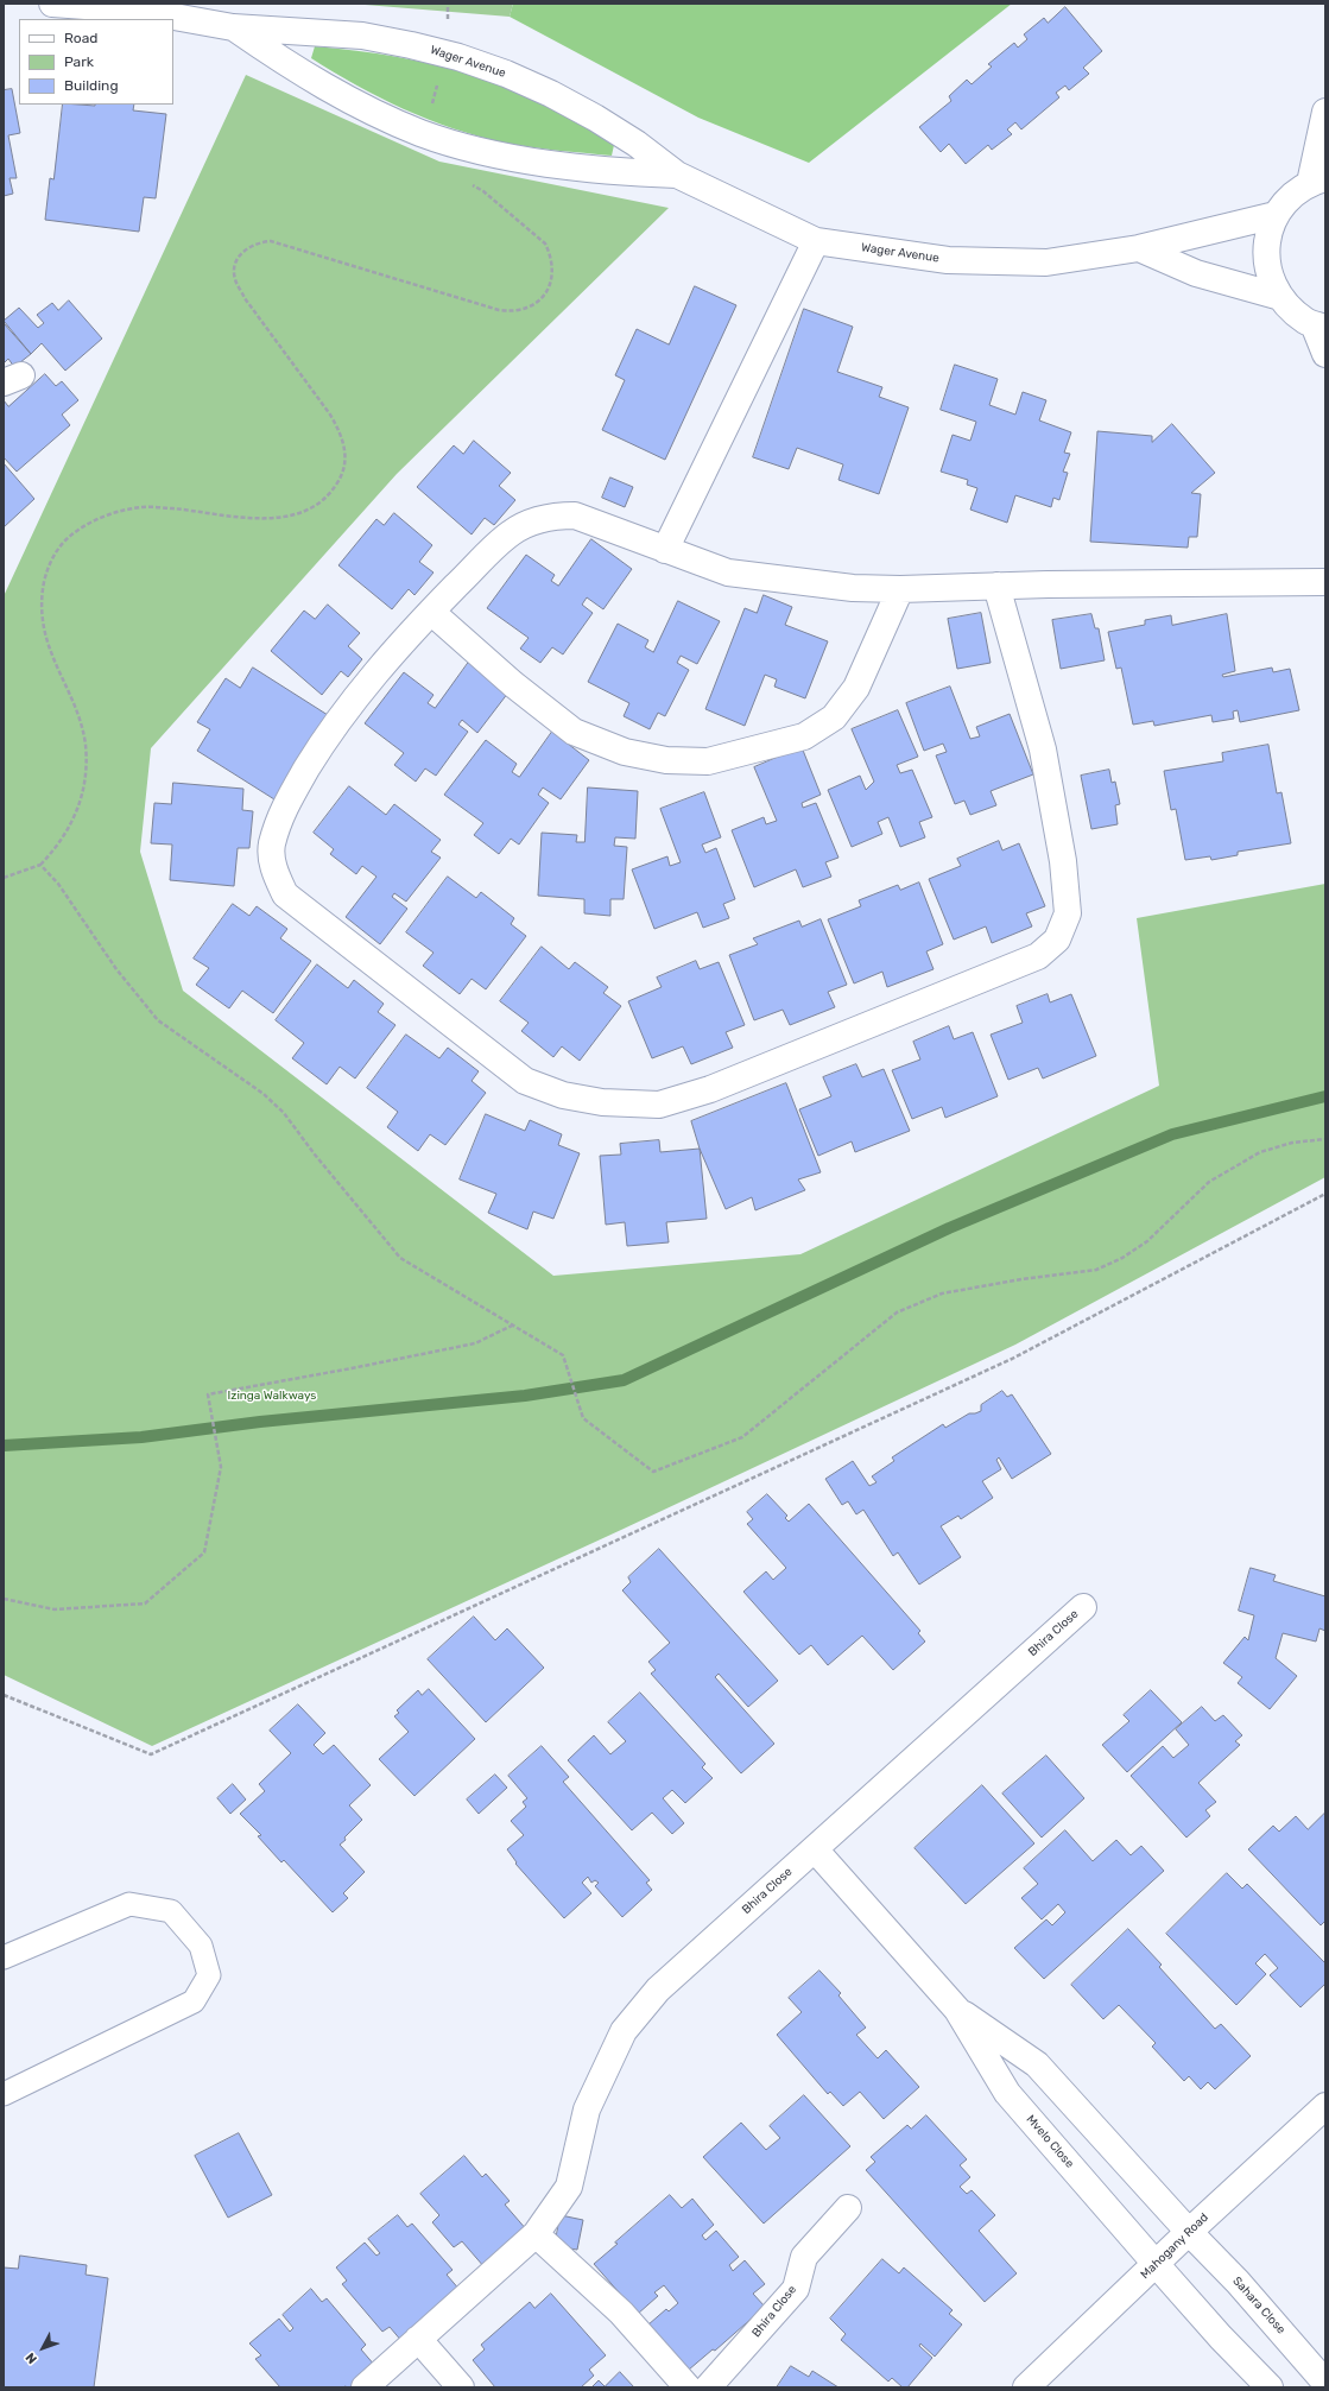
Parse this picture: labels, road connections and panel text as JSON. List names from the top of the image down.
{
  "streets": {
    "street": [
      "Wager Avenue",
      "Bhira Close",
      "Mvelo Close",
      "Mahogany Road",
      "Sahara Close"
    ]
  },
  "crossings": [
    ["Bhira Close", "Mvelo Close"],
    ["Mvelo Close", "Mahogany Road"],
    ["Mvelo Close", "Sahara Close"],
    ["Mahogany Road", "Sahara Close"]
  ],
  "parks": ["Izinga Walkways"],
  "legend": ["Road", "Park", "Building"],
  "north": "bottom left"
}
